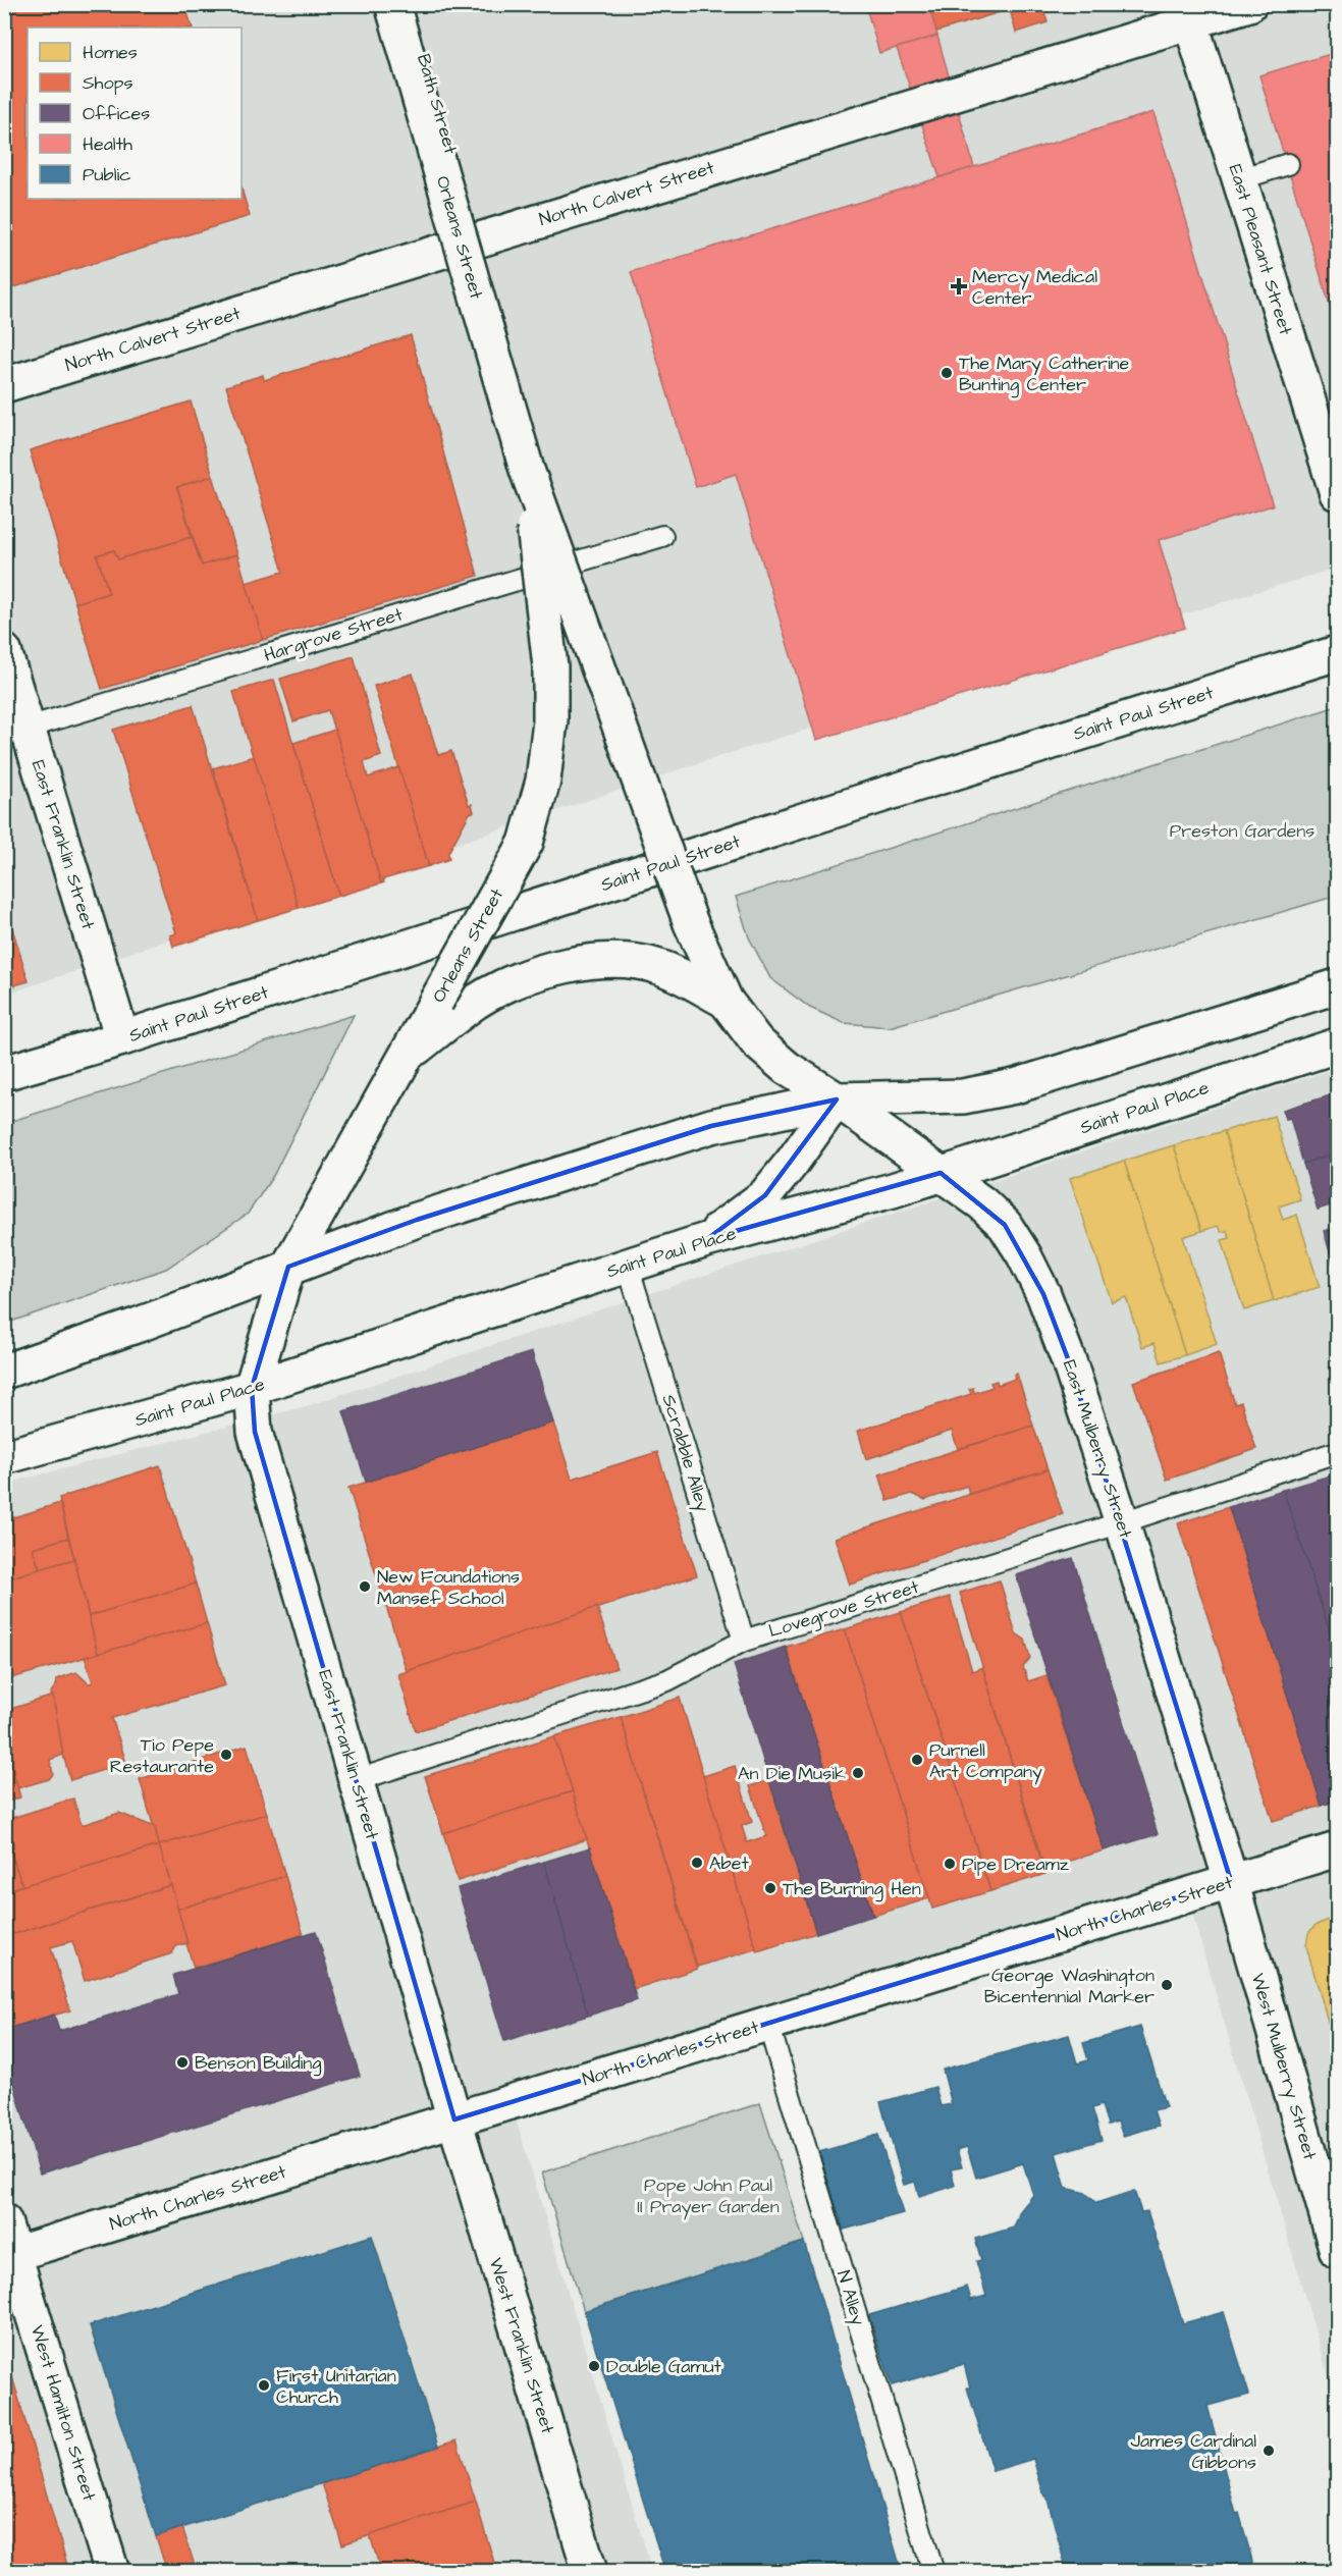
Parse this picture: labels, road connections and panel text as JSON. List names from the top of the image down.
{
  "streets": {
    "main road": [
      "Bath Street",
      "North Calvert Street",
      "Orleans Street",
      "East Pleasant Street",
      "Saint Paul Street",
      "East Franklin Street",
      "Saint Paul Place",
      "East Mulberry Street",
      "North Charles Street",
      "West Mulberry Street",
      "West Franklin Street",
      "West Hamilton Street"
    ],
    "lane": [
      "Hargrove Street",
      "Scrabble Alley",
      "Lovegrove Street",
      "N Alley"
    ]
  },
  "crossings": [
    ["Bath Street", "North Calvert Street"],
    ["North Calvert Street", "East Pleasant Street"],
    ["Orleans Street", "East Franklin Street"],
    ["Orleans Street", "Saint Paul Place"],
    ["Orleans Street", "East Mulberry Street"],
    ["Hargrove Street", "East Franklin Street"],
    ["Saint Paul Street", "East Franklin Street"],
    ["East Franklin Street", "Saint Paul Place"],
    ["East Franklin Street", "Lovegrove Street"],
    ["East Franklin Street", "North Charles Street"],
    ["East Franklin Street", "West Franklin Street"],
    ["Saint Paul Place", "East Mulberry Street"],
    ["Saint Paul Place", "Scrabble Alley"],
    ["East Mulberry Street", "Lovegrove Street"],
    ["East Mulberry Street", "North Charles Street"],
    ["East Mulberry Street", "West Mulberry Street"],
    ["Scrabble Alley", "Lovegrove Street"],
    ["North Charles Street", "West Mulberry Street"],
    ["North Charles Street", "N Alley"],
    ["North Charles Street", "West Franklin Street"],
    ["North Charles Street", "West Hamilton Street"]
  ],
  "parks": ["Preston Gardens", "Pope John Paul II Prayer Garden"],
  "places": {
    "health": ["Mercy Medical Center"],
    "other": [
      "The Mary Catherine Bunting Center",
      "New Foundations Mansef School",
      "Tio Pepe Restaurante",
      "Purnell Art Company",
      "An Die Musik",
      "Abet",
      "Pipe Dreamz",
      "The Burning Hen",
      "George Washington Bicentennial Marker",
      "Benson Building",
      "Double Gamut",
      "First Unitarian Church",
      "James Cardinal Gibbons"
    ]
  },
  "legend": [
    "Homes",
    "Shops",
    "Offices",
    "Health",
    "Public"
  ]
}
